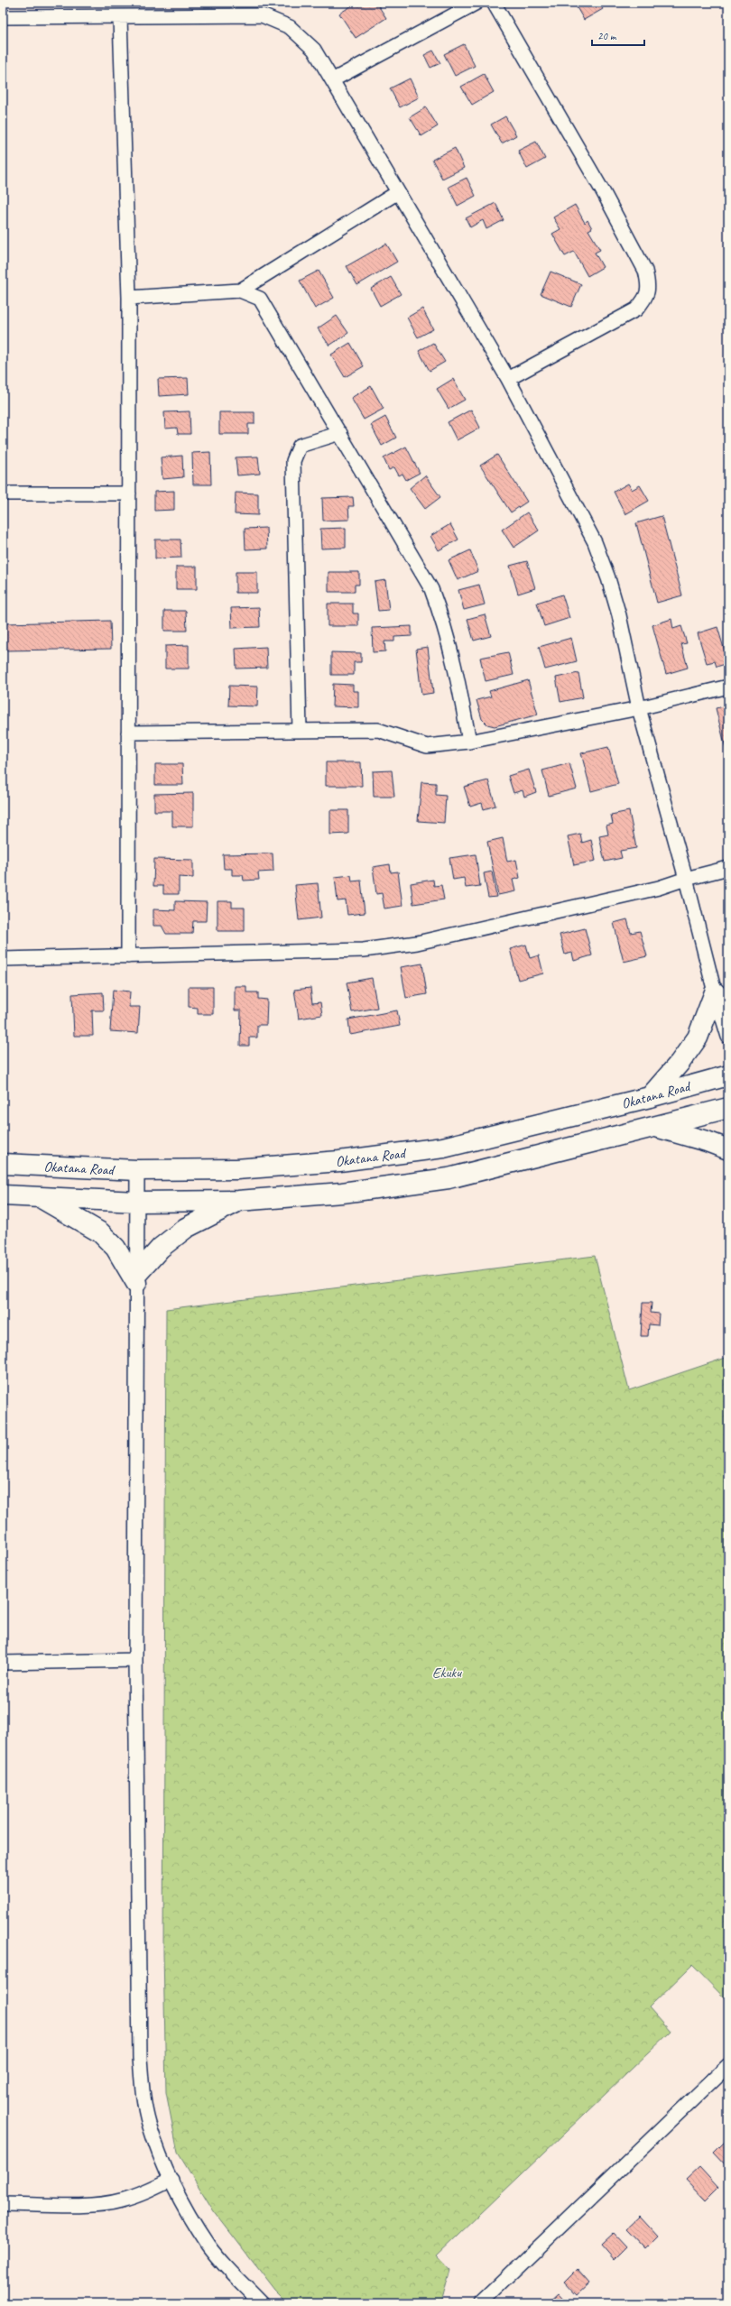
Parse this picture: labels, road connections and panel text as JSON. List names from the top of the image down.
{
  "streets": {
    "main road": ["Okatana Road"]
  },
  "parks": ["Ekuku"],
  "scale_bar": "20 m"
}
